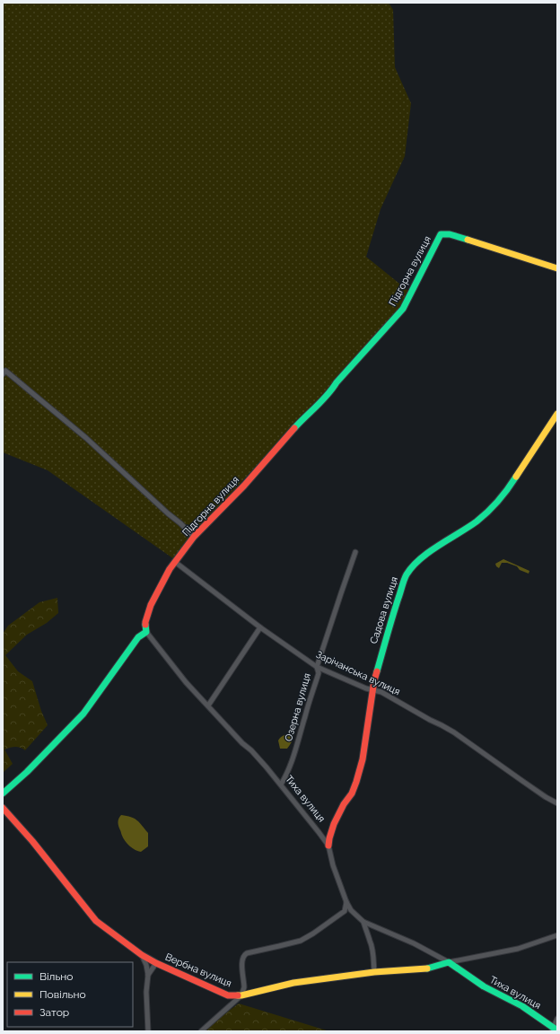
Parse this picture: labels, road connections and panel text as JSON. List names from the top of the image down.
{
  "streets": {
    "street": [
      "Підгорна вулиця",
      "Садова вулиця",
      "Зарічанська вулиця",
      "Озерна вулиця",
      "Тиха вулиця",
      "Вербна вулиця"
    ]
  },
  "crossings": [
    ["Підгорна вулиця", "Зарічанська вулиця"],
    ["Підгорна вулиця", "Тиха вулиця"],
    ["Садова вулиця", "Зарічанська вулиця"],
    ["Садова вулиця", "Тиха вулиця"],
    ["Зарічанська вулиця", "Озерна вулиця"],
    ["Озерна вулиця", "Тиха вулиця"],
    ["Тиха вулиця", "Вербна вулиця"]
  ],
  "legend": ["Вільно", "Повільно", "Затор"]
}
